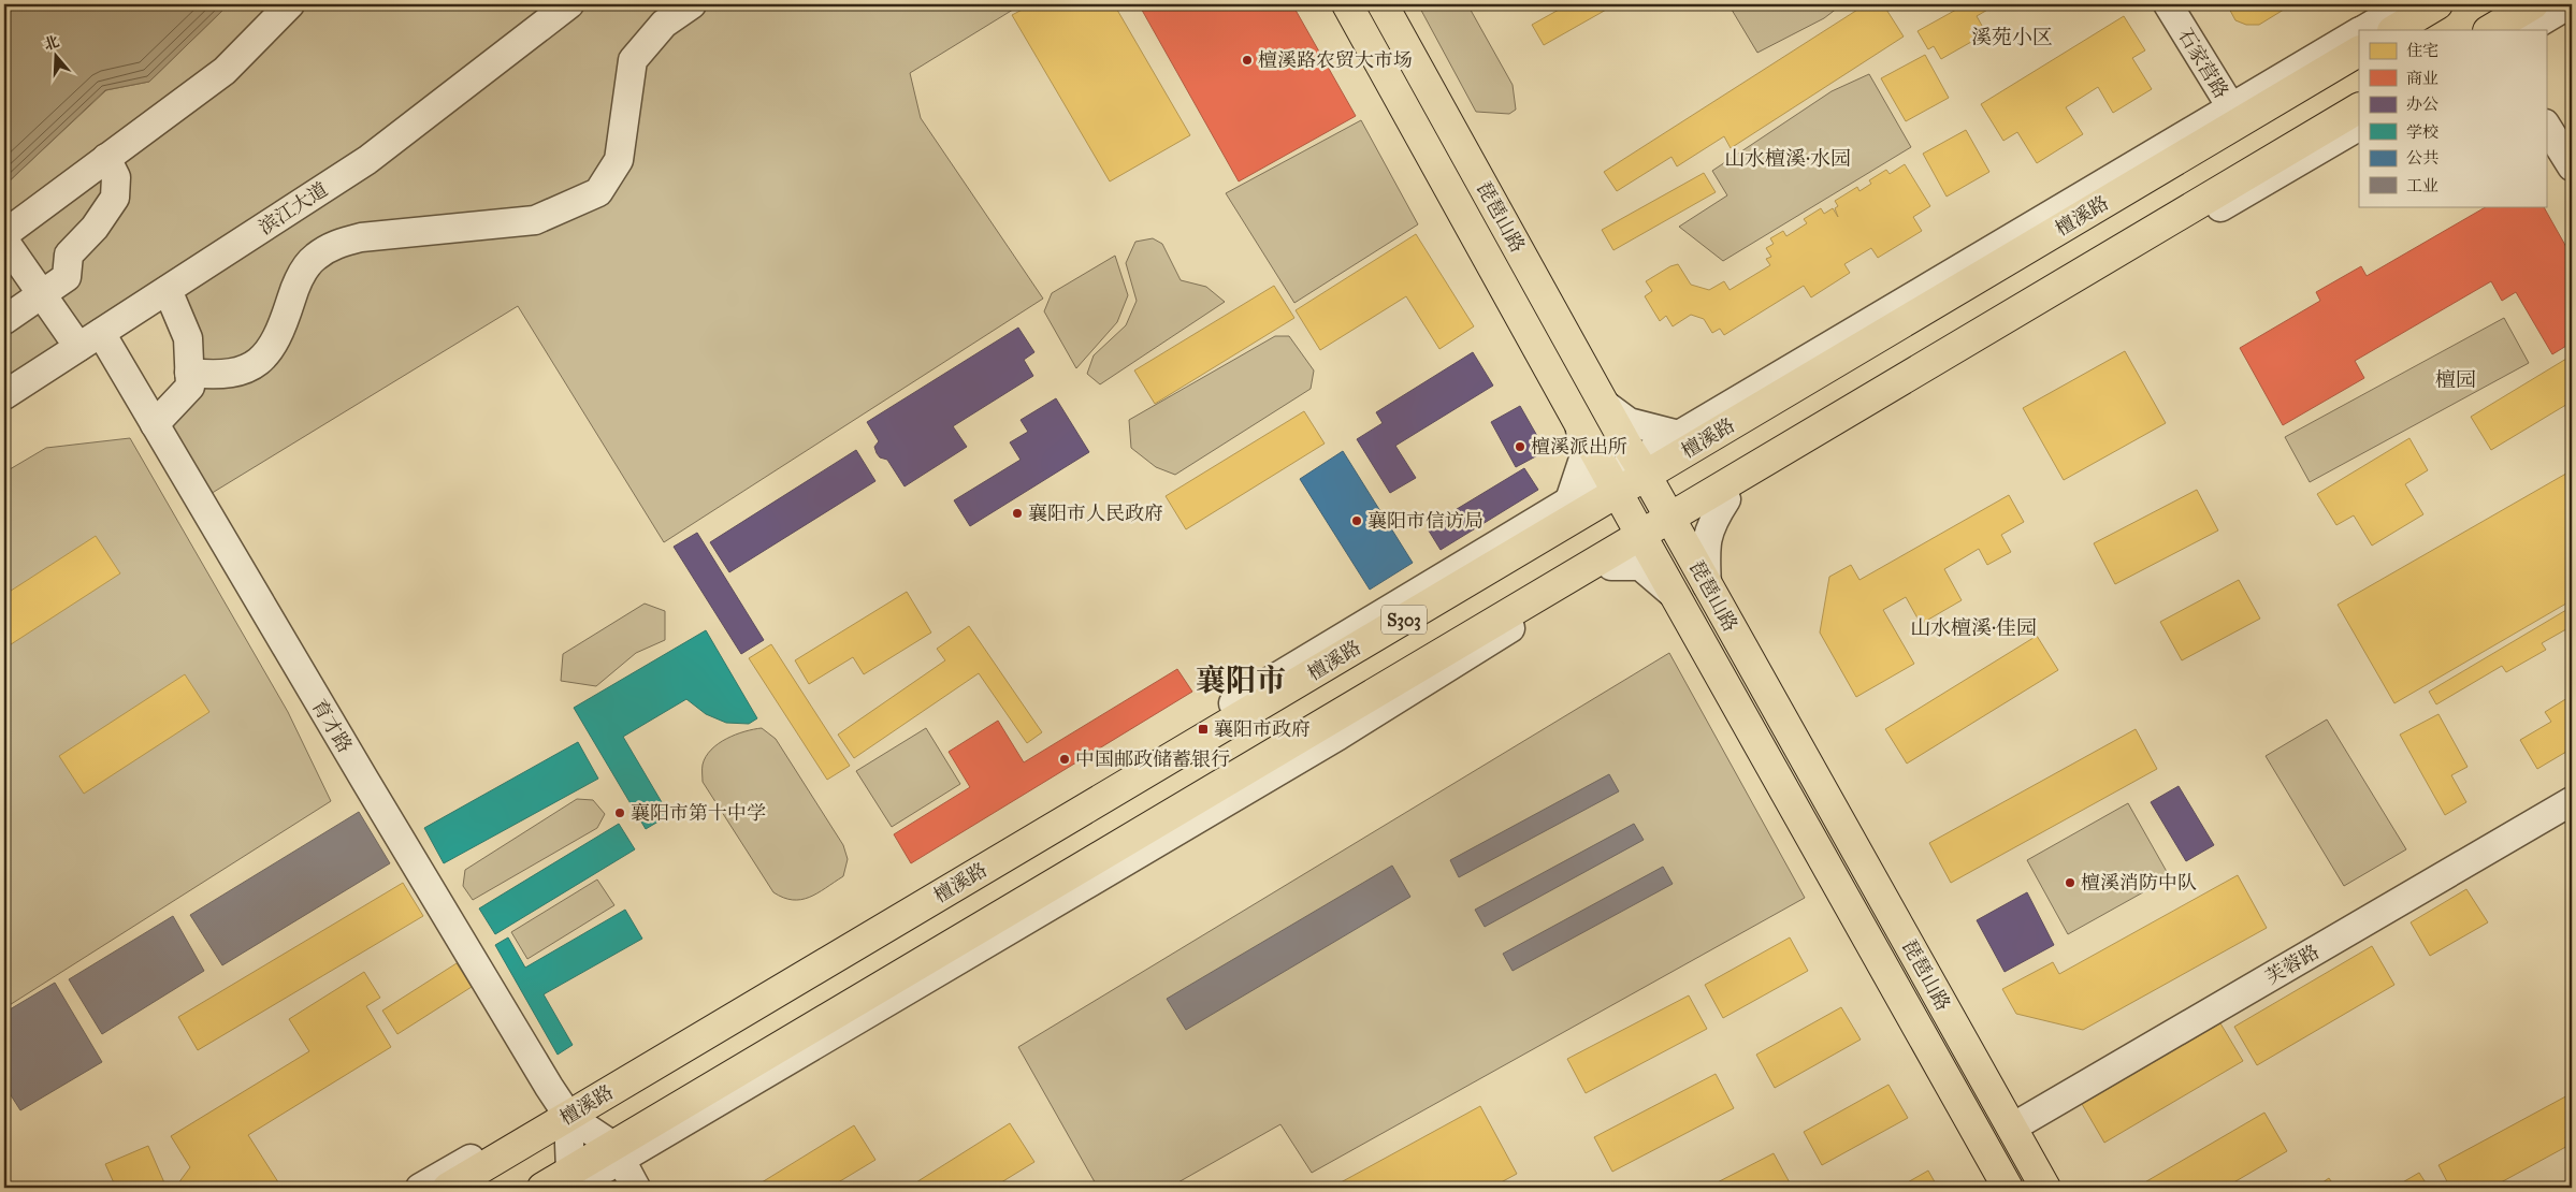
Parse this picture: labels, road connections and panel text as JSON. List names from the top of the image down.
{
  "streets": {
    "main road": ["檀溪路", "琵琶山路", "S303"],
    "street": [
      "石家营路",
      "滨江大道",
      "育才路",
      "芙蓉路"
    ]
  },
  "crossings": [
    ["石家营路", "檀溪路"],
    ["滨江大道", "育才路"],
    ["檀溪路", "琵琶山路"],
    ["檀溪路", "育才路"],
    ["琵琶山路", "S303"],
    ["琵琶山路", "芙蓉路"],
    ["S303", "育才路"]
  ],
  "districts": [
    "溪苑小区",
    "山水檀溪·水园",
    "檀园",
    "山水檀溪·佳园",
    "襄阳市"
  ],
  "places": {
    "other": [
      "檀溪路农贸大市场",
      "檀溪派出所",
      "襄阳市人民政府",
      "襄阳市信访局",
      "中国邮政储蓄银行",
      "襄阳市第十中学",
      "檀溪消防中队"
    ],
    "transit": ["襄阳市政府"]
  },
  "legend": [
    "住宅",
    "商业",
    "办公",
    "学校",
    "公共",
    "工业"
  ],
  "north": "top"
}
